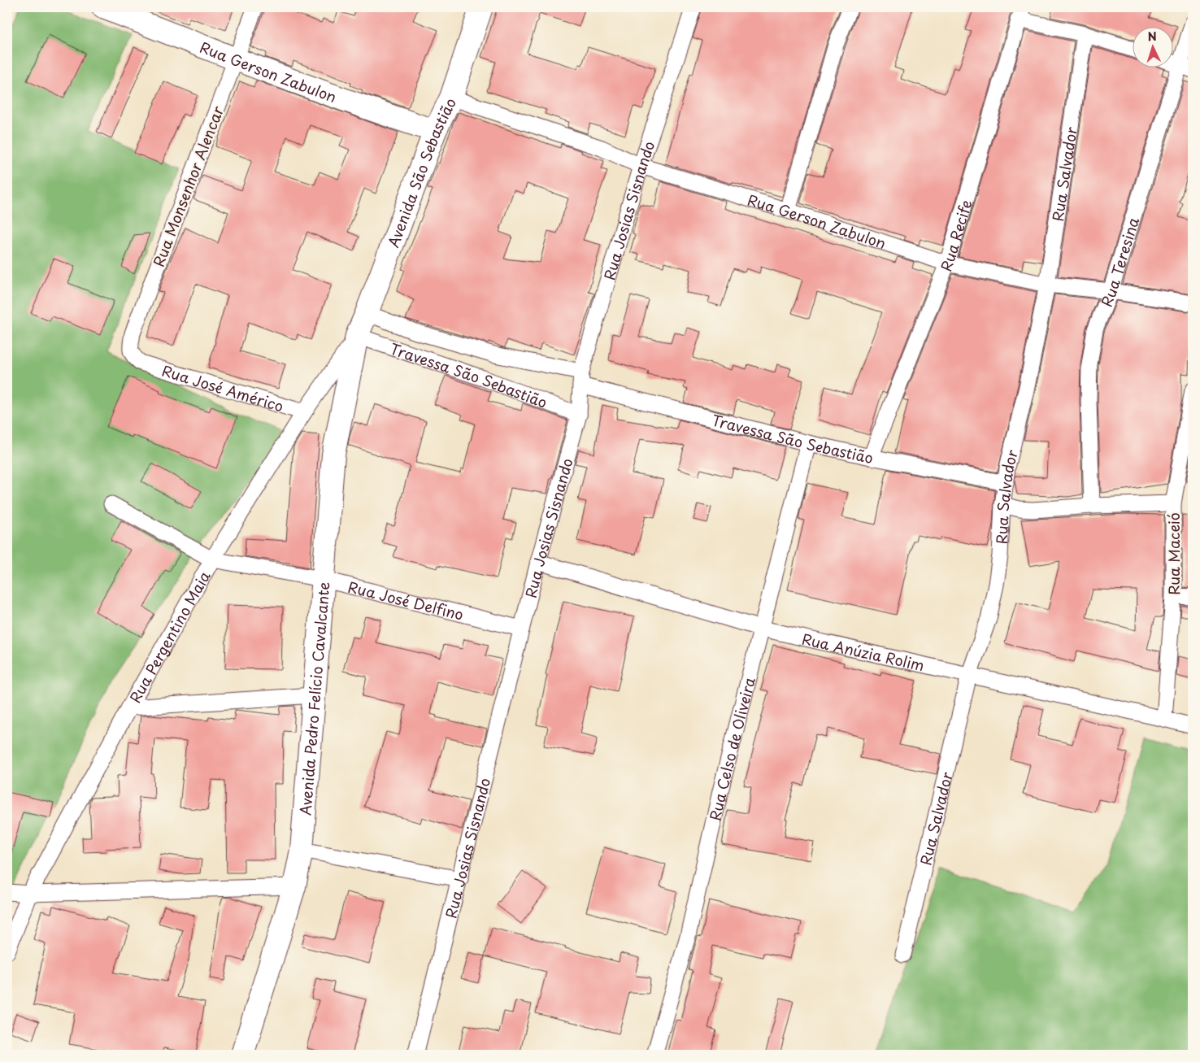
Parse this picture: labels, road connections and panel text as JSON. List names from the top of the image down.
{
  "streets": {
    "street": [
      "Rua Gerson Zabulon",
      "Avenida São Sebastião",
      "Rua Salvador",
      "Rua Monsenhor Alencar",
      "Rua Josias Sisnando",
      "Rua Recife",
      "Rua Teresina",
      "Travessa São Sebastião",
      "Rua José Américo",
      "Rua Maceió",
      "Rua José Delfino",
      "Rua Pergentino Maia",
      "Rua Anúzia Rolim",
      "Avenida Pedro Felício Cavalcante",
      "Rua Celso de Oliveira"
    ]
  },
  "crossings": [
    ["Rua Gerson Zabulon", "Avenida São Sebastião"],
    ["Rua Gerson Zabulon", "Rua Salvador"],
    ["Rua Gerson Zabulon", "Rua Monsenhor Alencar"],
    ["Rua Gerson Zabulon", "Rua Josias Sisnando"],
    ["Rua Gerson Zabulon", "Rua Recife"],
    ["Rua Gerson Zabulon", "Rua Teresina"],
    ["Avenida São Sebastião", "Travessa São Sebastião"],
    ["Avenida São Sebastião", "Rua Pergentino Maia"],
    ["Avenida São Sebastião", "Avenida Pedro Felício Cavalcante"],
    ["Rua Salvador", "Travessa São Sebastião"],
    ["Rua Salvador", "Rua Anúzia Rolim"],
    ["Rua Monsenhor Alencar", "Rua José Américo"],
    ["Rua Josias Sisnando", "Travessa São Sebastião"],
    ["Rua Josias Sisnando", "Rua José Delfino"],
    ["Rua Josias Sisnando", "Rua Anúzia Rolim"],
    ["Rua Recife", "Travessa São Sebastião"],
    ["Travessa São Sebastião", "Rua Pergentino Maia"],
    ["Travessa São Sebastião", "Avenida Pedro Felício Cavalcante"],
    ["Travessa São Sebastião", "Rua Celso de Oliveira"],
    ["Rua José Américo", "Rua Pergentino Maia"],
    ["Rua Maceió", "Rua Anúzia Rolim"],
    ["Rua José Delfino", "Rua Pergentino Maia"],
    ["Rua José Delfino", "Avenida Pedro Felício Cavalcante"],
    ["Rua Pergentino Maia", "Avenida Pedro Felício Cavalcante"],
    ["Rua Anúzia Rolim", "Rua Celso de Oliveira"]
  ],
  "north": "top"
}
